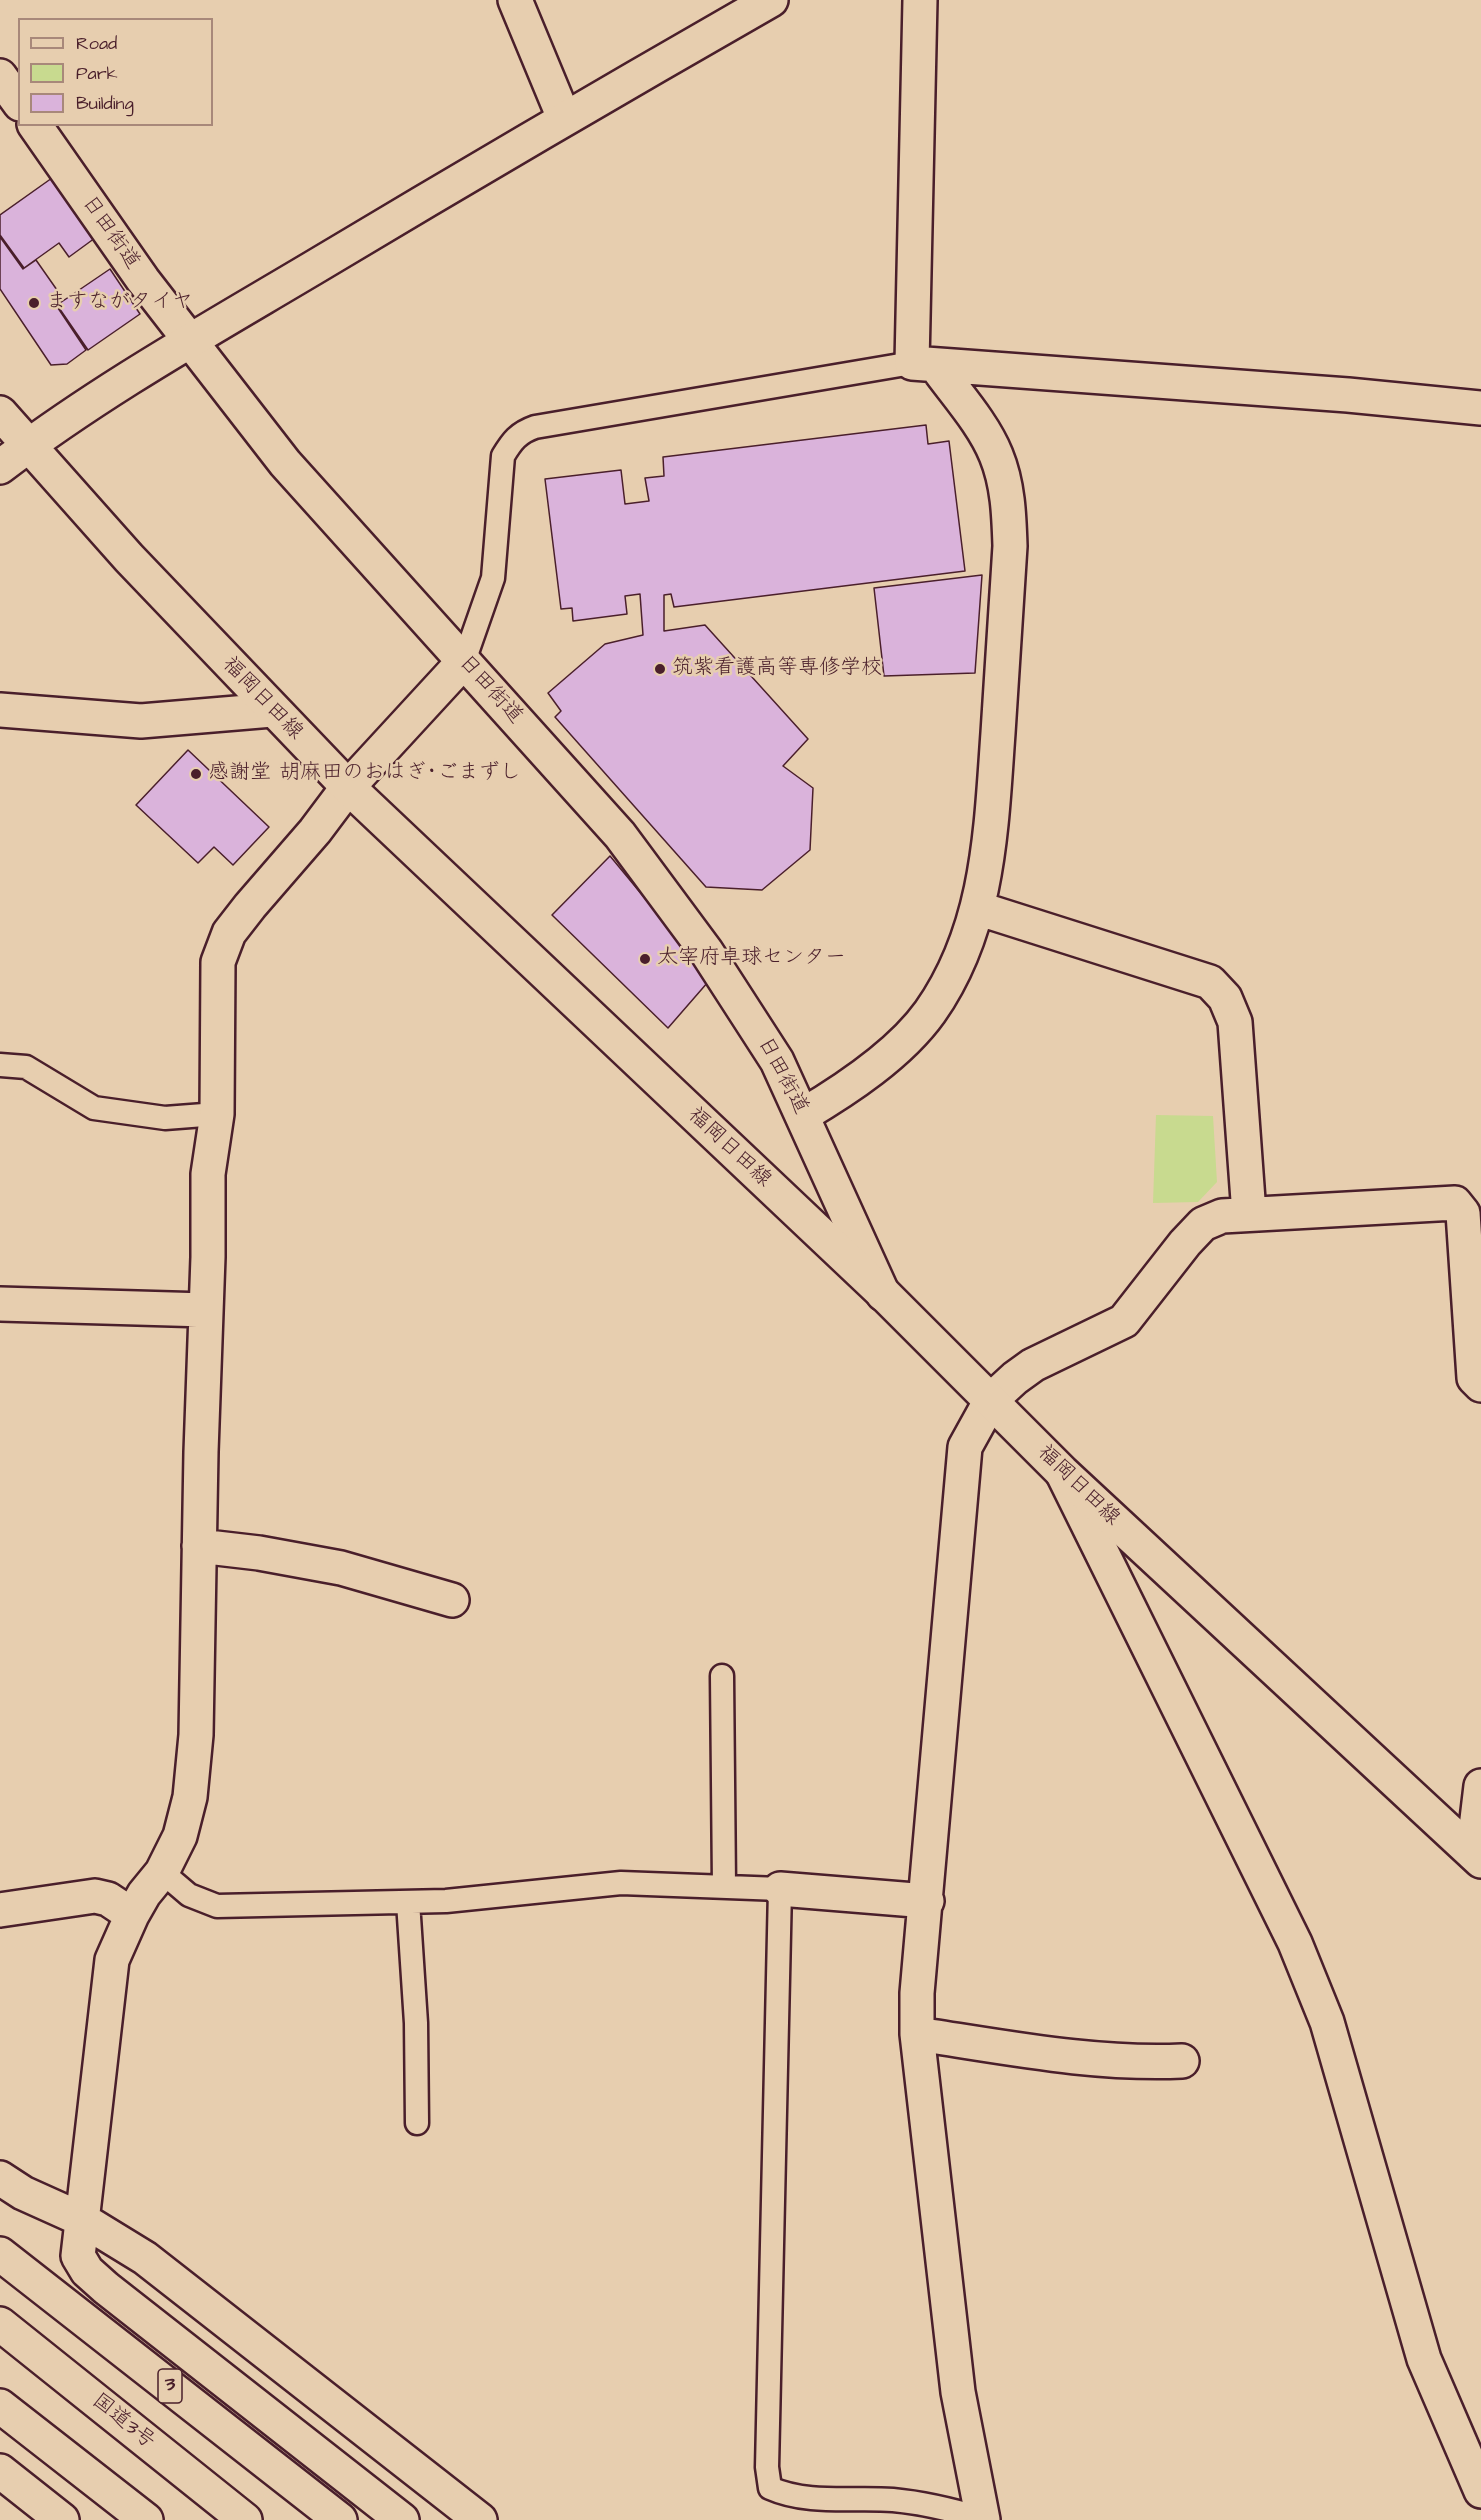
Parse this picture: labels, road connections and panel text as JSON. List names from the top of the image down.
{
  "streets": {
    "main road": [
      "日田街道",
      "福岡日田線",
      "3",
      "国道3号"
    ]
  },
  "crossings": [
    ["日田街道", "福岡日田線"]
  ],
  "places": [
    "ますながタイヤ",
    "筑紫看護高等専修学校",
    "感謝堂 胡麻田のおはぎ･ごまずし",
    "太宰府卓球センター"
  ],
  "legend": ["Road", "Park", "Building"]
}
